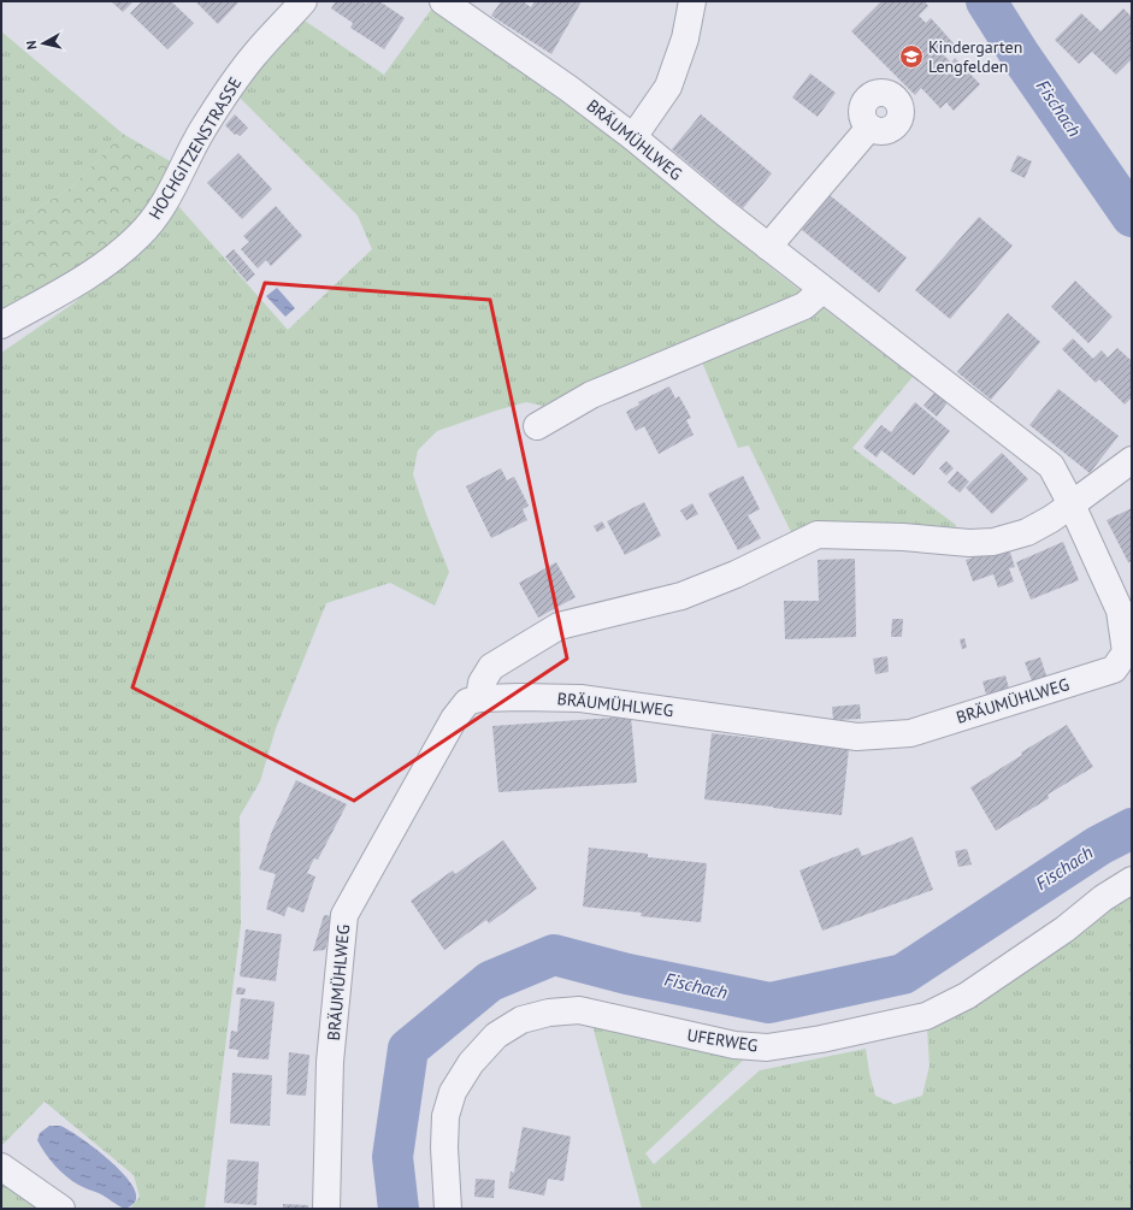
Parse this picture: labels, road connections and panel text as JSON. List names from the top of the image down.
{
  "streets": {
    "street": ["BRÄUMÜHLWEG", "HOCHGITZENSTRASSE", "UFERWEG"]
  },
  "water": ["Fischach"],
  "places": {
    "school or university": ["Kindergarten Lengfelden"]
  },
  "north": "left"
}
